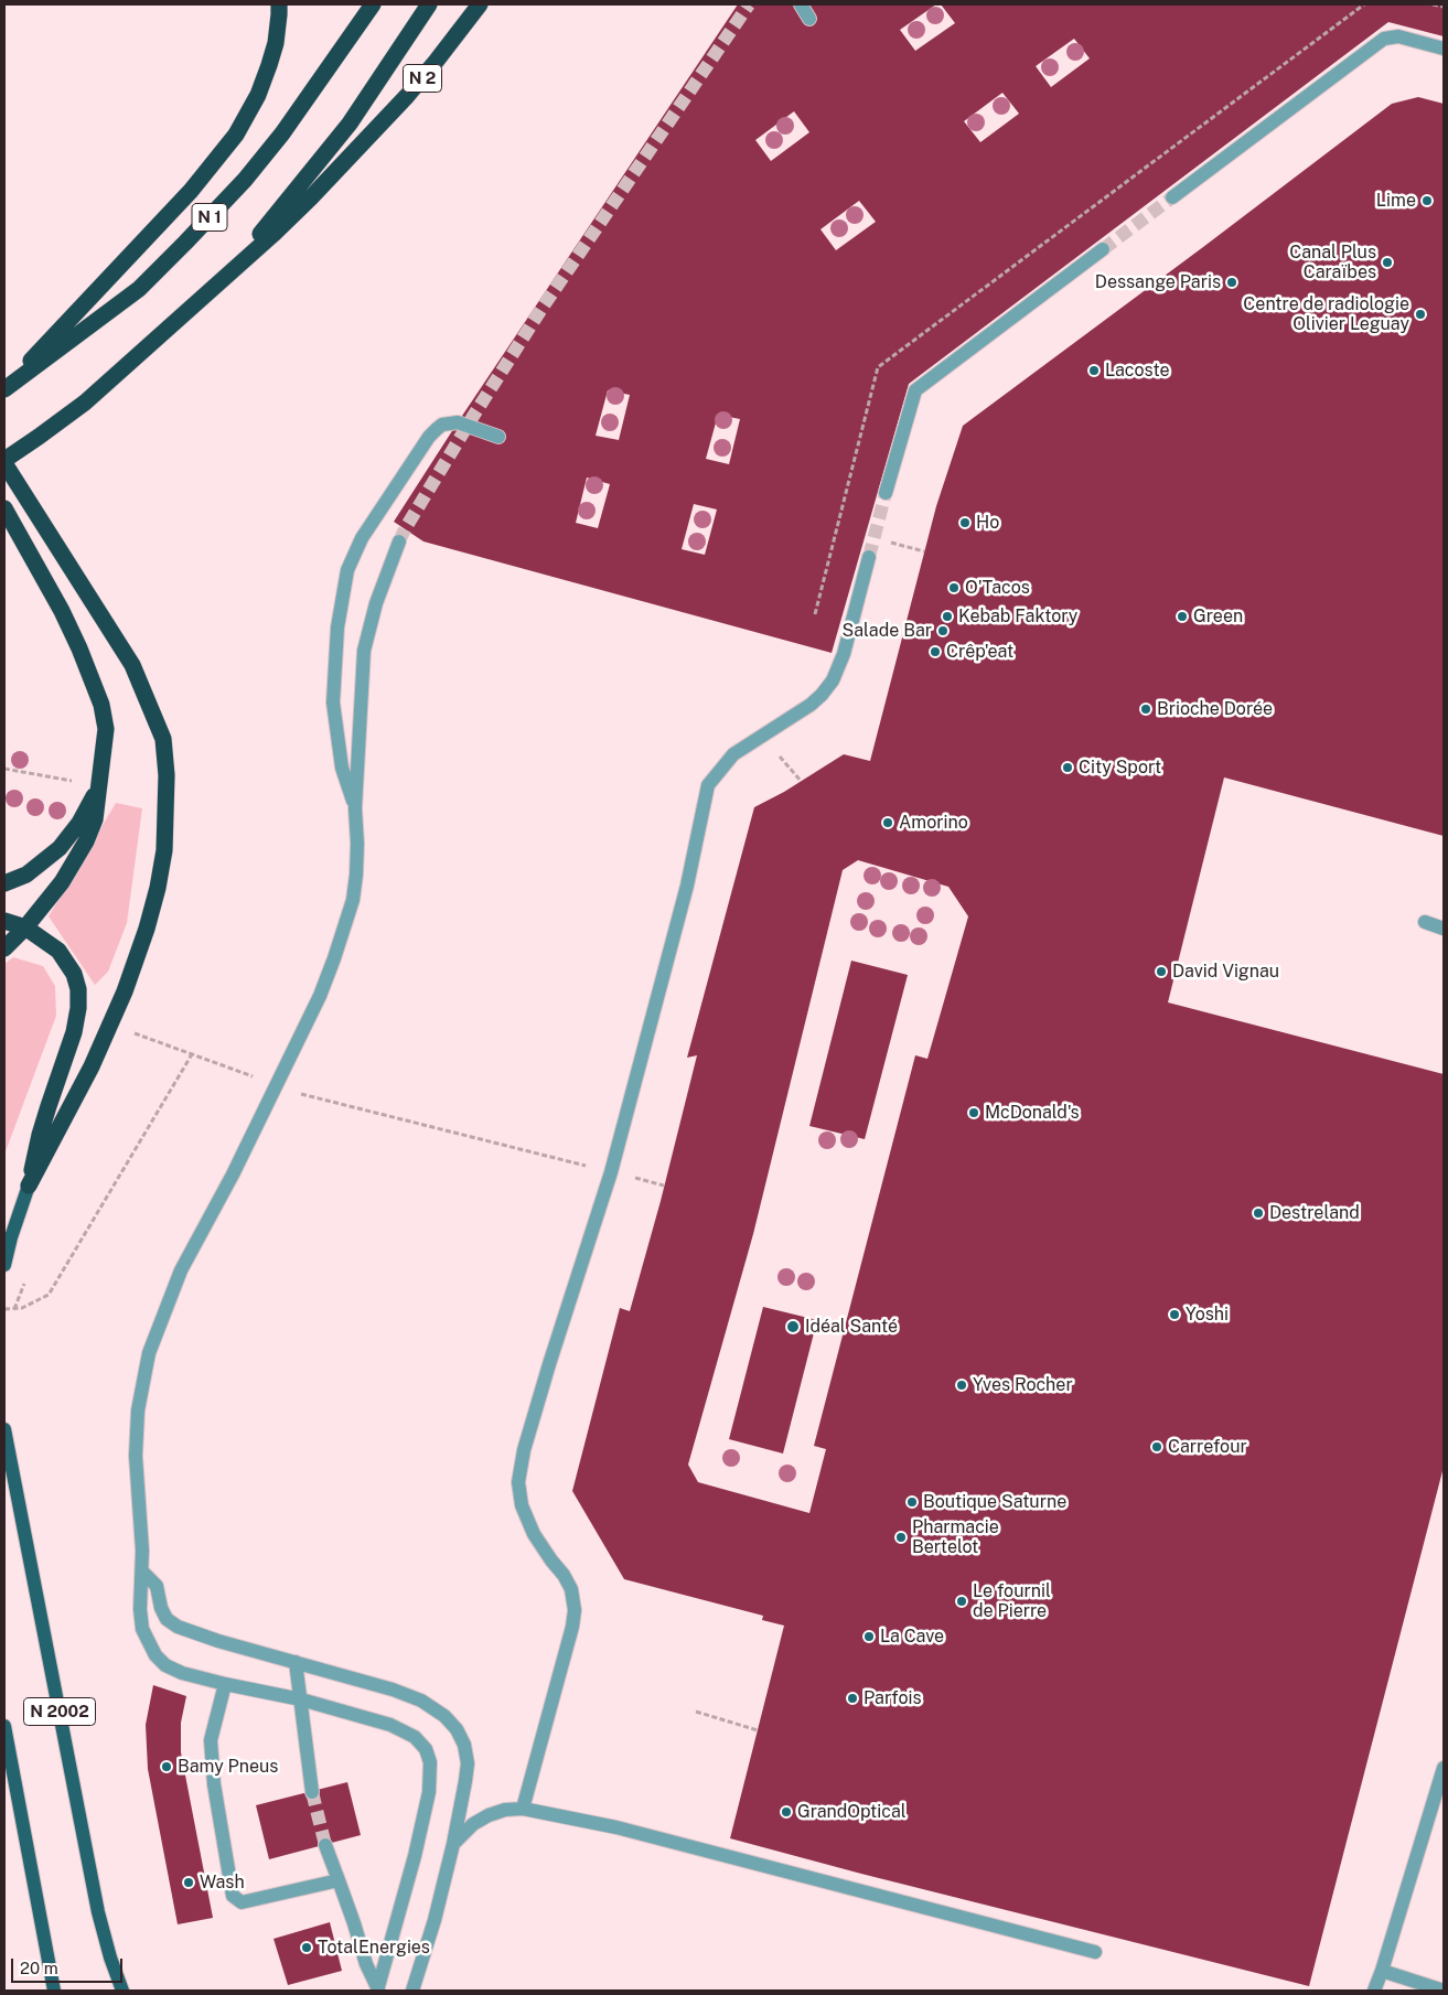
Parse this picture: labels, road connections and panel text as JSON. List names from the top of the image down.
{
  "streets": {
    "highway": ["N 2", "N 1"],
    "main road": ["N 2002"]
  },
  "places": [
    "Lime",
    "Canal Plus Caraïbes",
    "Dessange Paris",
    "Centre de radiologie Olivier Leguay",
    "Lacoste",
    "Ho",
    "O'Tacos",
    "Kebab Faktory",
    "Green",
    "Salade Bar",
    "Crêp'eat",
    "Brioche Dorée",
    "City Sport",
    "Amorino",
    "David Vignau",
    "McDonald's",
    "Destreland",
    "Yoshi",
    "Idéal Santé",
    "Yves Rocher",
    "Carrefour",
    "Boutique Saturne",
    "Pharmacie Bertelot",
    "Le fournil de Pierre",
    "La Cave",
    "Parfois",
    "Bamy Pneus",
    "GrandOptical",
    "Wash",
    "TotalEnergies"
  ],
  "scale_bar": "20 m"
}
